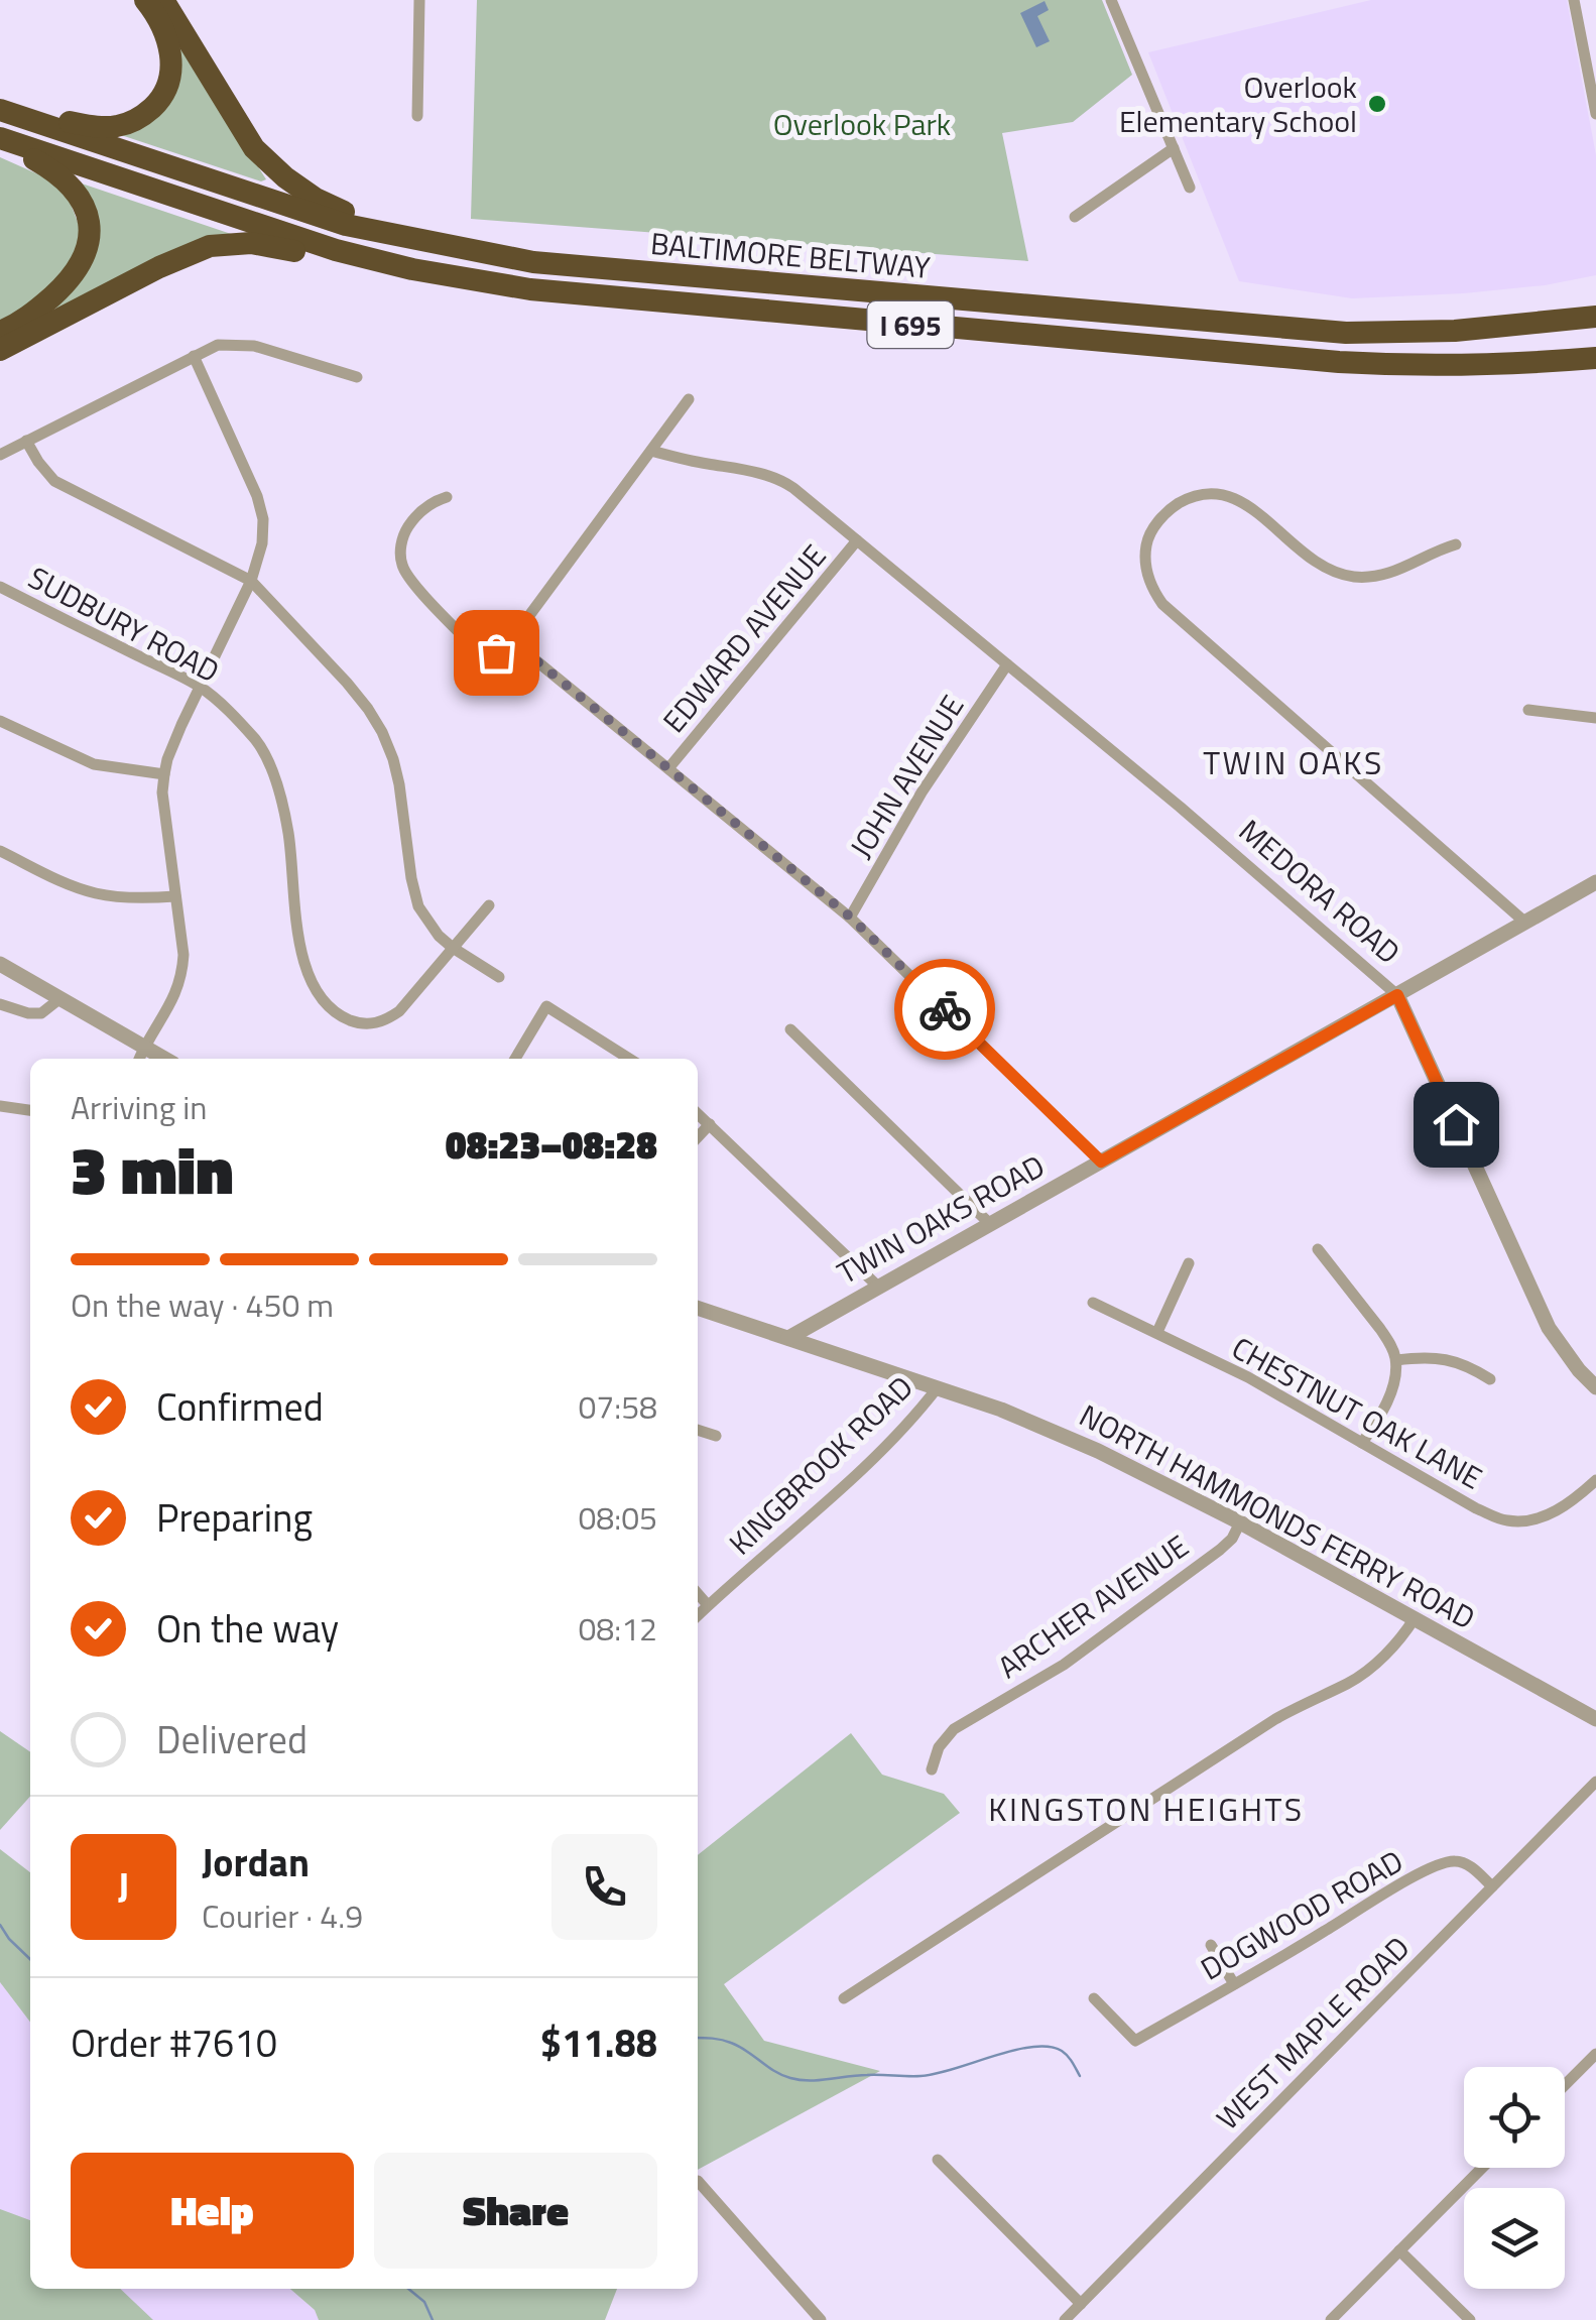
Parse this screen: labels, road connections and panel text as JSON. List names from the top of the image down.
{
  "streets": {
    "highway": ["BALTIMORE BELTWAY", "I 695"],
    "street": [
      "SUDBURY ROAD",
      "EDWARD AVENUE",
      "JOHN AVENUE",
      "MEDORA ROAD",
      "TWIN OAKS ROAD",
      "CHESTNUT OAK LANE",
      "KINGBROOK ROAD",
      "NORTH HAMMONDS FERRY ROAD",
      "ARCHER AVENUE",
      "DOGWOOD ROAD",
      "WEST MAPLE ROAD"
    ]
  },
  "crossings": [
    ["EDWARD AVENUE", "MEDORA ROAD"],
    ["JOHN AVENUE", "MEDORA ROAD"],
    ["MEDORA ROAD", "TWIN OAKS ROAD"],
    ["TWIN OAKS ROAD", "NORTH HAMMONDS FERRY ROAD"],
    ["KINGBROOK ROAD", "NORTH HAMMONDS FERRY ROAD"],
    ["NORTH HAMMONDS FERRY ROAD", "ARCHER AVENUE"],
    ["DOGWOOD ROAD", "WEST MAPLE ROAD"]
  ],
  "districts": ["TWIN OAKS", "KINGSTON HEIGHTS"],
  "parks": ["Overlook Park"],
  "places": ["Overlook Elementary School"],
  "page": {
    "heading": ["3 min", "Arriving in", "08:23–08:28"],
    "panel": [
      "Jordan",
      "Courier · 4.9",
      "Order #7610",
      "$11.88"
    ],
    "bar": "On the way · 450 m",
    "list": [
      ["Confirmed", "07:58"],
      ["Preparing", "08:05"],
      ["On the way", "08:12"],
      "Delivered"
    ],
    "round": "J",
    "buttons": ["Help", "Share"]
  }
}
